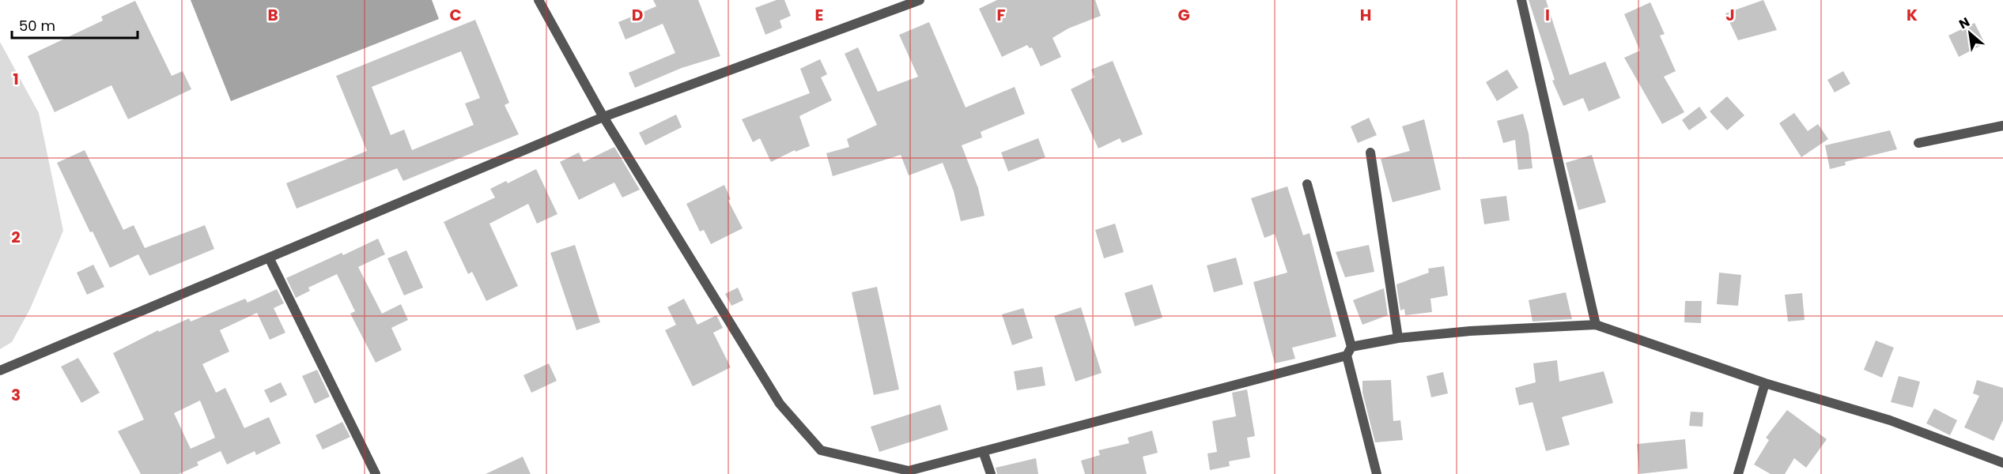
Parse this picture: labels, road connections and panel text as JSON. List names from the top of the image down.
{
  "scale_bar": "50 m",
  "north": "top left",
  "grid": {
    "columns": [
      "B",
      "C",
      "D",
      "E",
      "F",
      "G",
      "H",
      "I",
      "J",
      "K"
    ],
    "rows": ["1", "2", "3"]
  }
}
